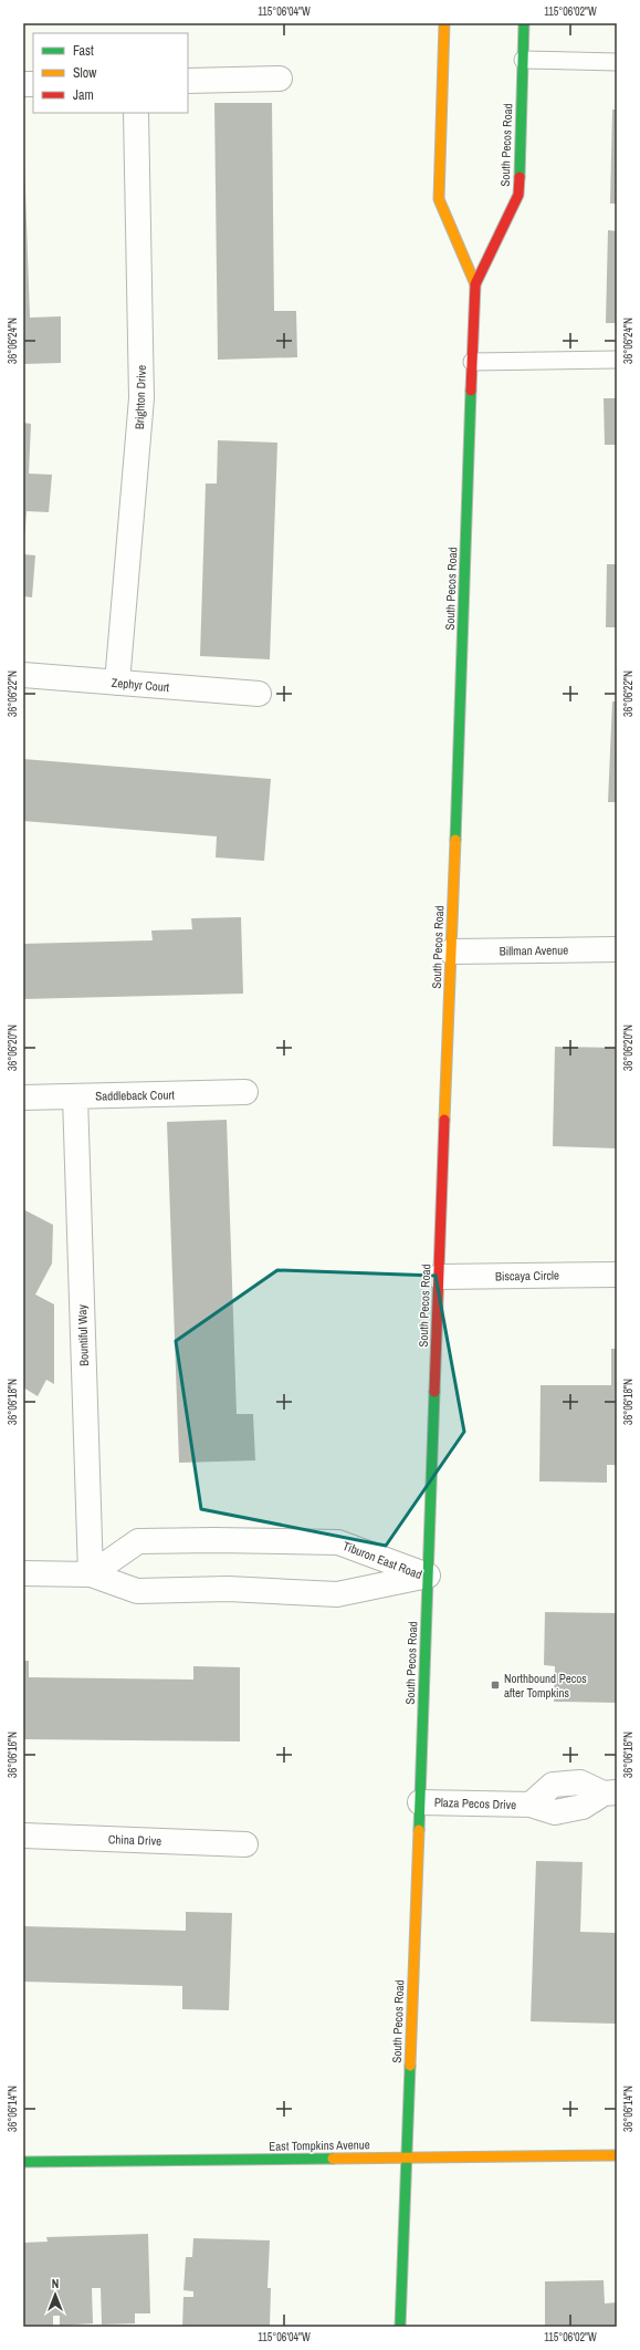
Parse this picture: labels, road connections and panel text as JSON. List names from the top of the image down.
{
  "streets": {
    "main road": ["South Pecos Road", "East Tompkins Avenue"],
    "street": [
      "Brighton Drive",
      "Zephyr Court",
      "Billman Avenue",
      "Saddleback Court",
      "Biscaya Circle",
      "Bountiful Way",
      "Tiburon East Road",
      "Plaza Pecos Drive",
      "China Drive"
    ]
  },
  "crossings": [
    ["South Pecos Road", "Billman Avenue"],
    ["South Pecos Road", "Biscaya Circle"],
    ["South Pecos Road", "Tiburon East Road"],
    ["South Pecos Road", "Plaza Pecos Drive"],
    ["South Pecos Road", "East Tompkins Avenue"],
    ["Brighton Drive", "Zephyr Court"],
    ["Saddleback Court", "Bountiful Way"],
    ["Bountiful Way", "Tiburon East Road"]
  ],
  "places": {
    "transit": ["Northbound Pecos after Tompkins"]
  },
  "legend": ["Fast", "Slow", "Jam"],
  "north": "top",
  "coordinates": [
    "115°06'04\"W",
    "115°06'02\"W",
    "36°06'24\"N",
    "36°06'22\"N",
    "36°06'20\"N",
    "36°06'18\"N",
    "36°06'16\"N",
    "36°06'14\"N"
  ]
}
